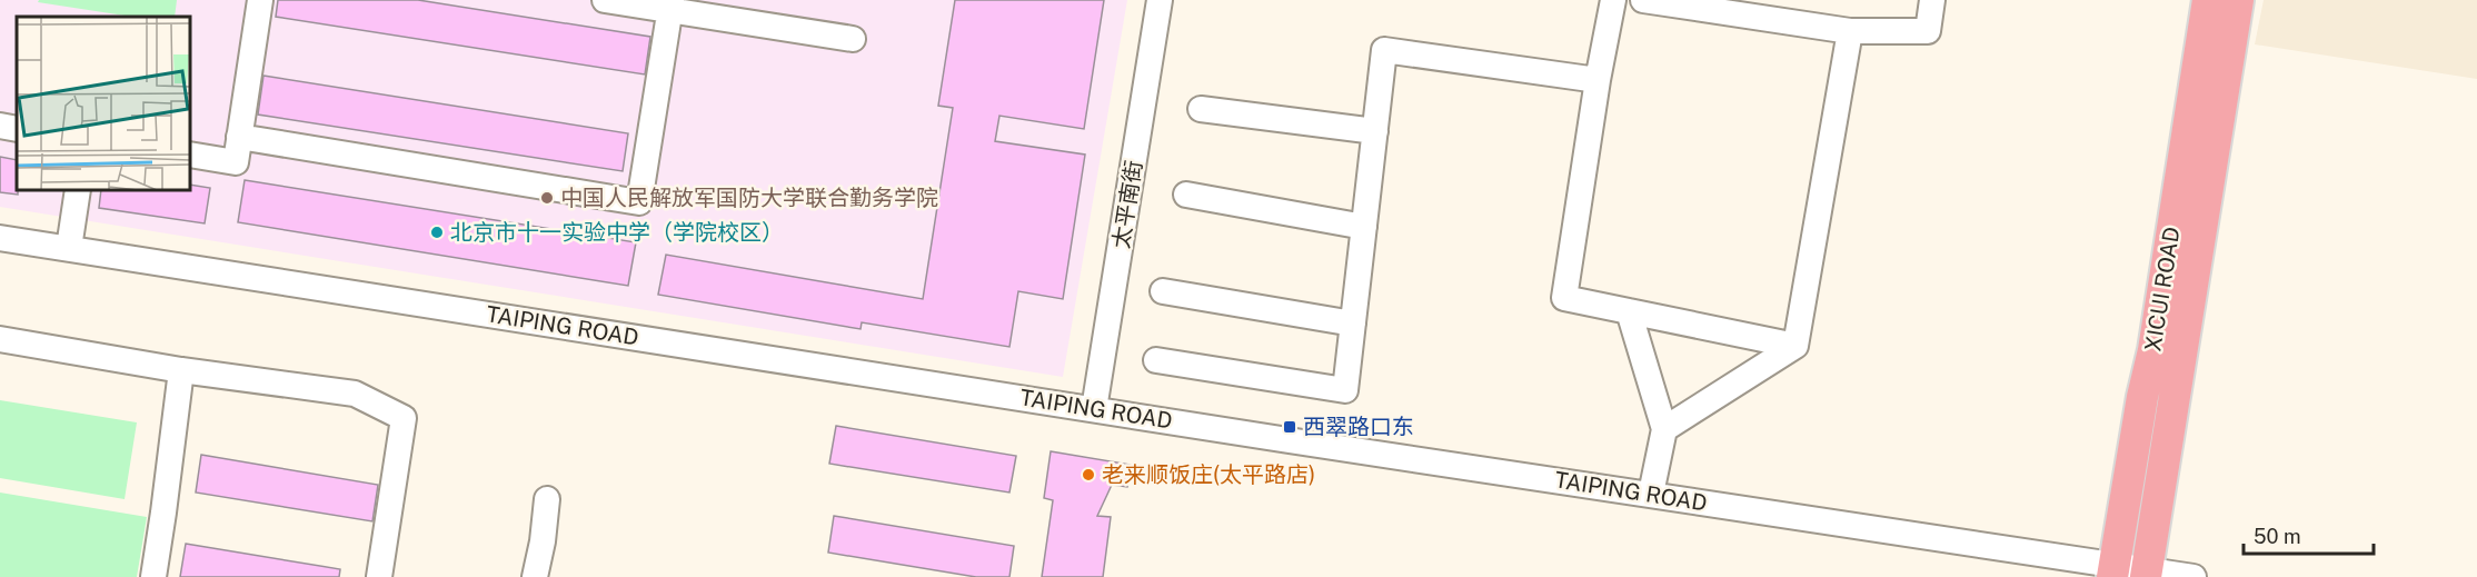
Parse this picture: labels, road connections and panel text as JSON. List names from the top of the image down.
{
  "streets": {
    "main road": ["XICUI ROAD"],
    "street": ["太平南街", "TAIPING ROAD"]
  },
  "crossings": [
    ["太平南街", "TAIPING ROAD"],
    ["XICUI ROAD", "TAIPING ROAD"]
  ],
  "places": {
    "other": ["中国人民解放军国防大学联合勤务学院", "北京市十一实验中学（学院校区）", "老来顺饭庄(太平路店)"],
    "transit": ["西翠路口东"]
  },
  "scale_bar": "50 m"
}
